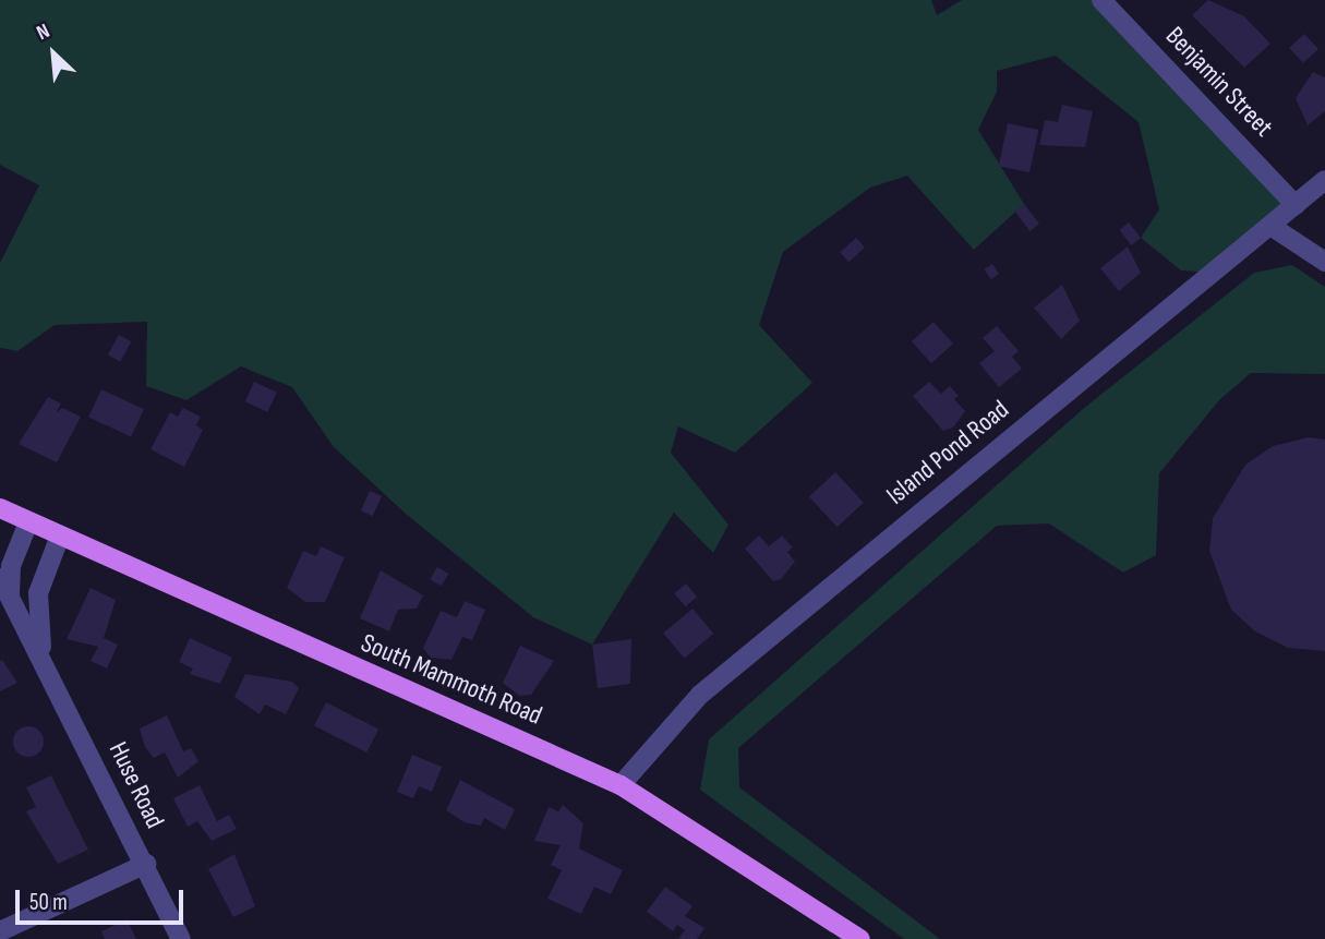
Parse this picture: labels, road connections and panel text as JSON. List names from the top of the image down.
{
  "streets": {
    "main road": ["South Mammoth Road"],
    "street": ["Benjamin Street", "Island Pond Road", "Huse Road"]
  },
  "crossings": [
    ["Benjamin Street", "Island Pond Road"],
    ["Island Pond Road", "South Mammoth Road"],
    ["South Mammoth Road", "Huse Road"]
  ],
  "scale_bar": "50 m",
  "north": "top left"
}
